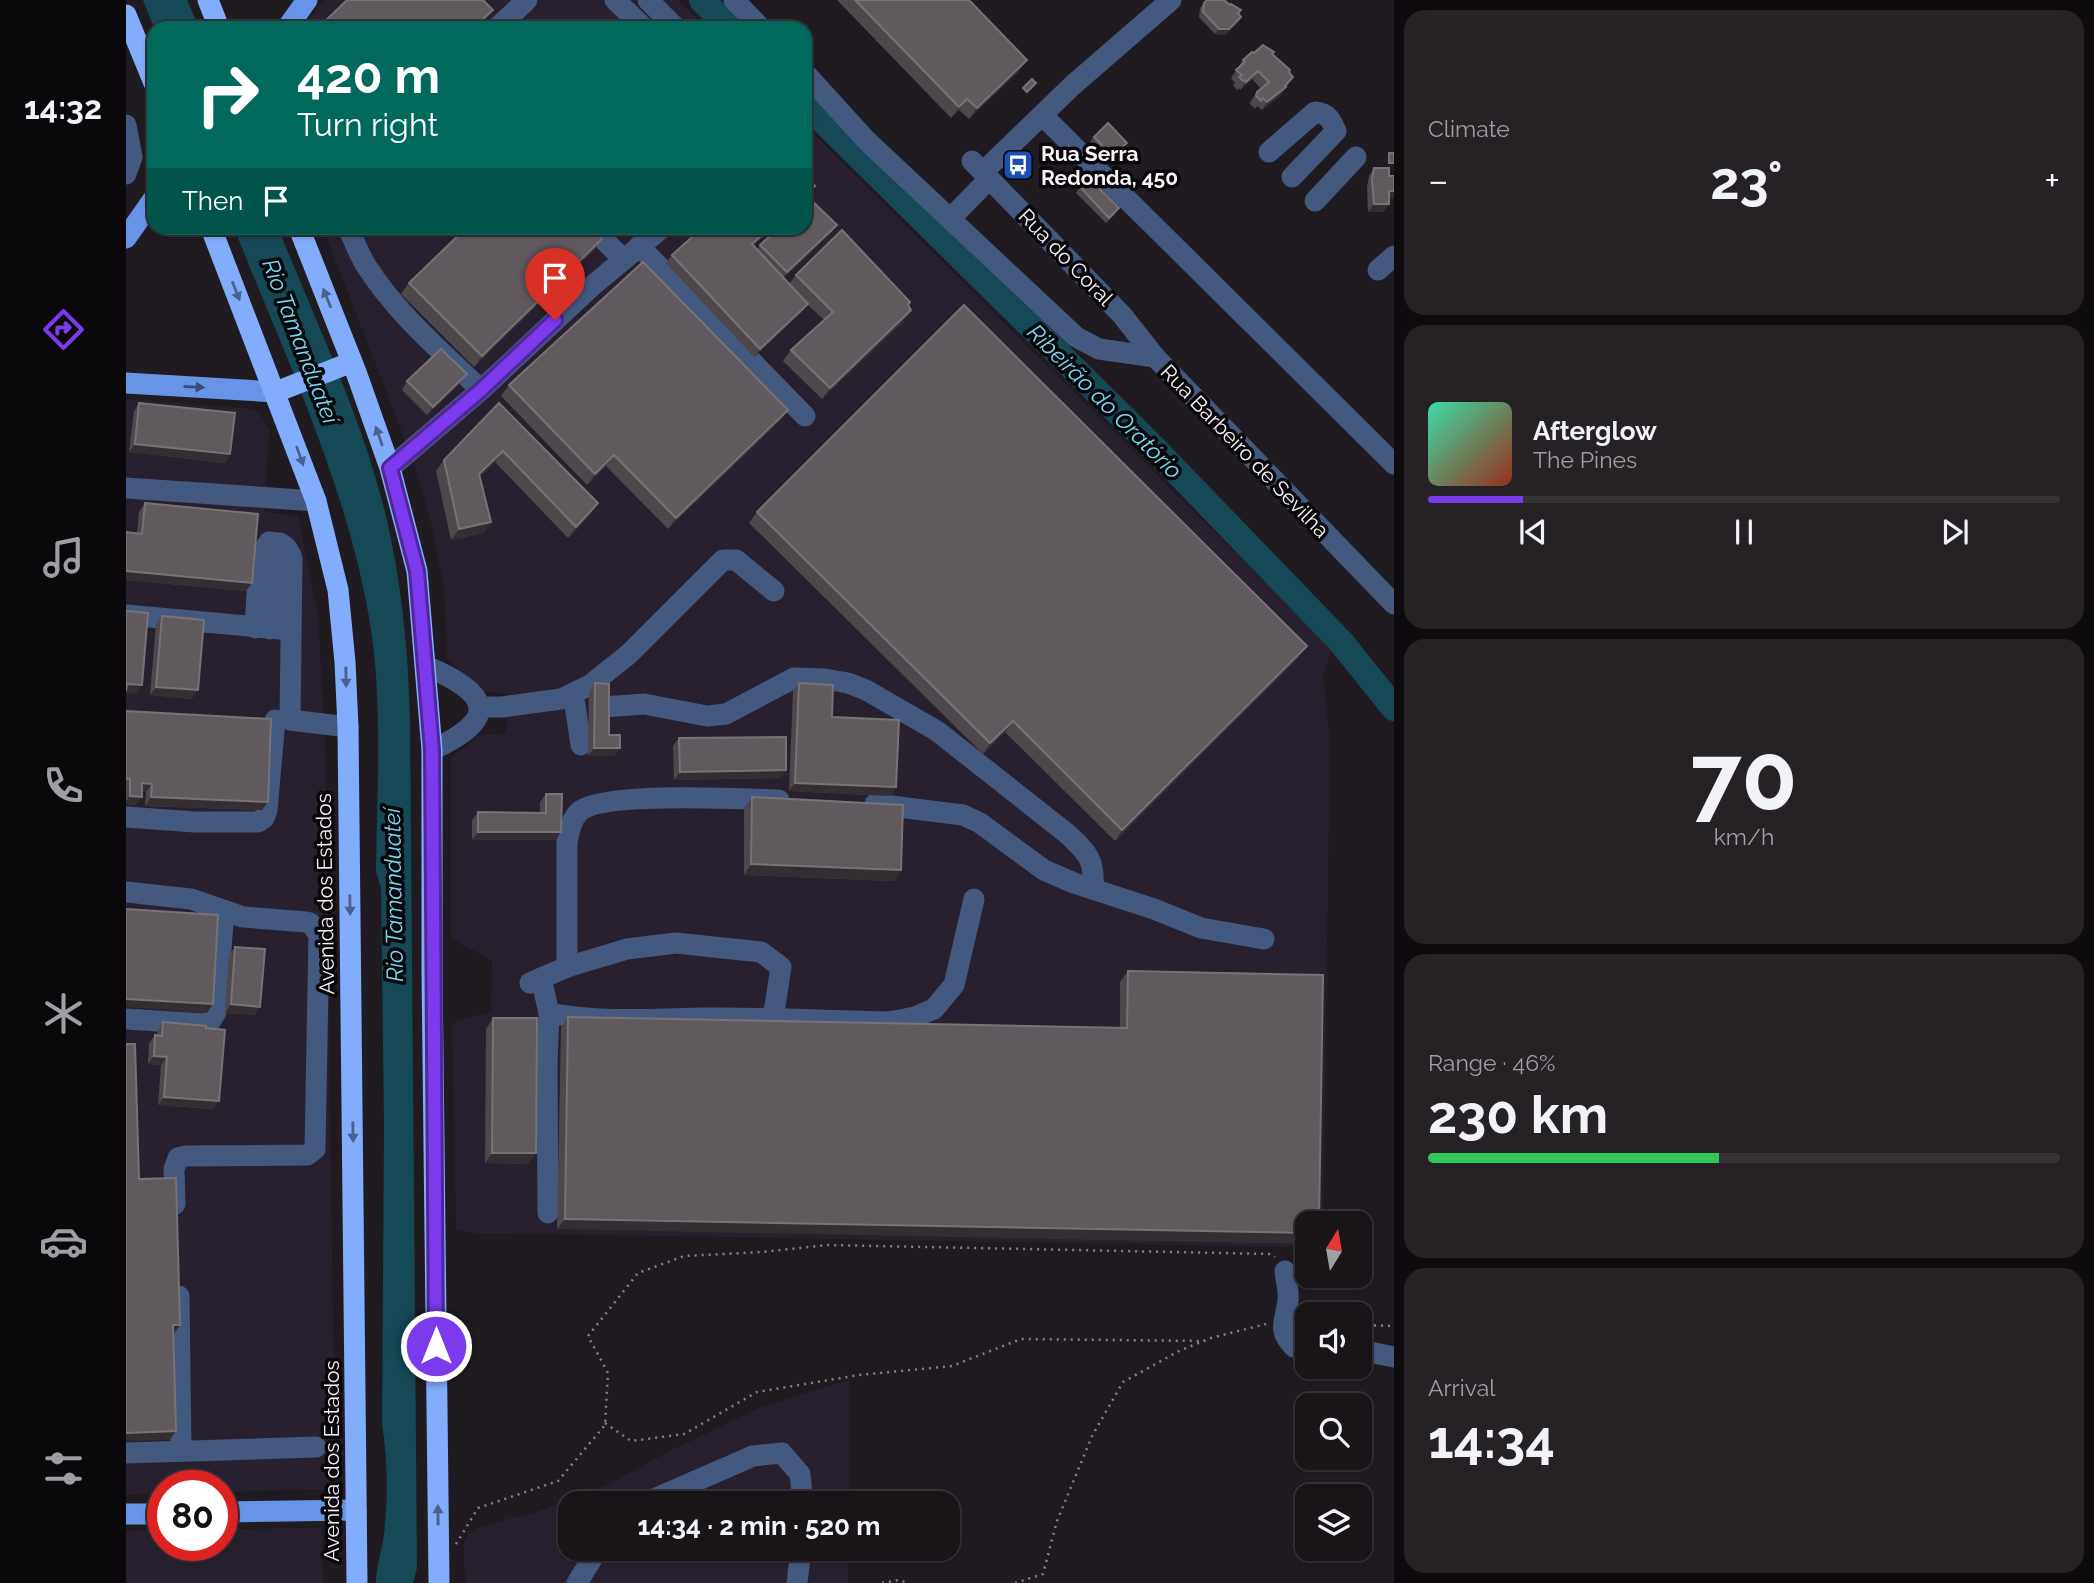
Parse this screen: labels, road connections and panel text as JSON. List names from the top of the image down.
{
  "streets": {
    "highway": ["Avenida dos Estados"],
    "street": ["Rua do Coral", "Rua Barbeiro de Sevilha"]
  },
  "crossings": [
    ["Rua do Coral", "Rua Barbeiro de Sevilha"]
  ],
  "water": ["Rio Tamanduateí", "Ribeirão do Oratório"],
  "places": {
    "bus stop": ["Rua Serra Redonda, 450"]
  },
  "north": "top",
  "page": {
    "tabs": "14:32",
    "tile": [
      "Climate",
      ["70", "km/h"],
      ["Range · 46%", "230 km"],
      ["Arrival", "14:34"]
    ],
    "turn": ["420 m", "Turn right"],
    "heat": ["−", "23°", "+"],
    "then": "Then",
    "song": ["Afterglow", "The Pines"],
    "limit": "80",
    "trip": "14:34 · 2 min · 520 m"
  }
}
